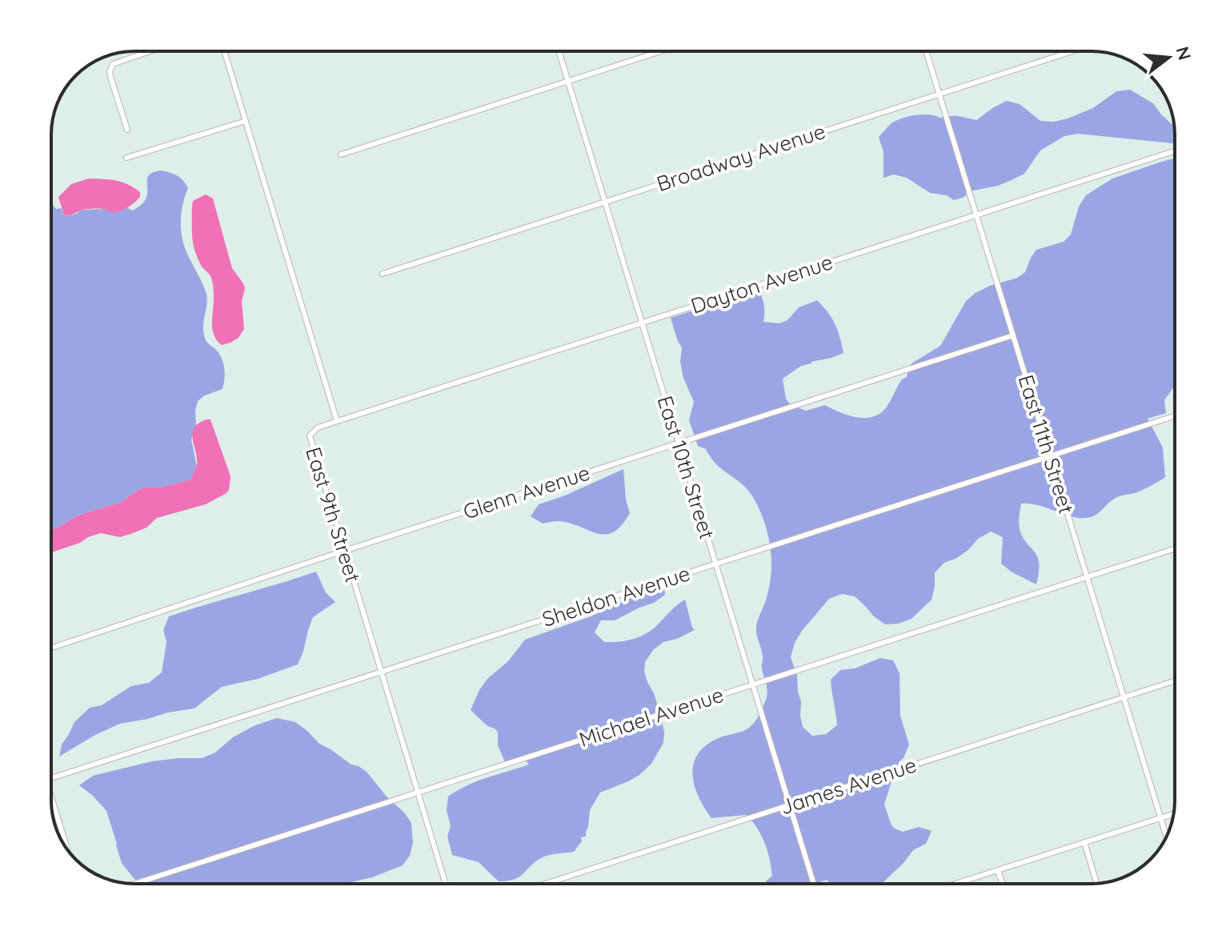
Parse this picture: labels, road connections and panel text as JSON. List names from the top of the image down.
{
  "streets": {
    "street": [
      "Broadway Avenue",
      "Dayton Avenue",
      "East 11th Street",
      "East 10th Street",
      "Glenn Avenue",
      "East 9th Street",
      "Sheldon Avenue",
      "Michael Avenue",
      "James Avenue"
    ]
  },
  "crossings": [
    ["Broadway Avenue", "East 11th Street"],
    ["Broadway Avenue", "East 10th Street"],
    ["Dayton Avenue", "East 11th Street"],
    ["Dayton Avenue", "East 10th Street"],
    ["Dayton Avenue", "East 9th Street"],
    ["East 11th Street", "Glenn Avenue"],
    ["East 11th Street", "Sheldon Avenue"],
    ["East 11th Street", "Michael Avenue"],
    ["East 11th Street", "James Avenue"],
    ["East 10th Street", "Glenn Avenue"],
    ["East 10th Street", "Sheldon Avenue"],
    ["East 10th Street", "Michael Avenue"],
    ["East 10th Street", "James Avenue"],
    ["Glenn Avenue", "East 9th Street"],
    ["East 9th Street", "Sheldon Avenue"],
    ["East 9th Street", "Michael Avenue"]
  ],
  "north": "right"
}
